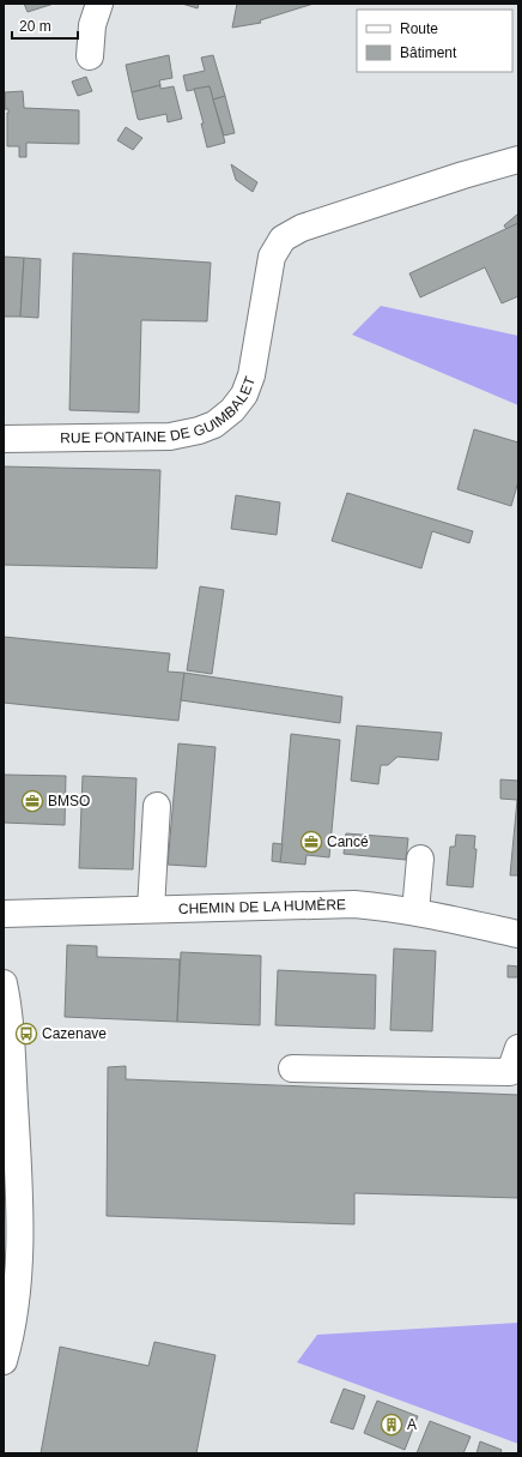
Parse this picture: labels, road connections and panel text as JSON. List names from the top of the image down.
{
  "streets": {
    "street": ["RUE FONTAINE DE GUIMBALET", "CHEMIN DE LA HUMÈRE"]
  },
  "places": {
    "office": ["BMSO", "Cancé"],
    "bus stop": ["Cazenave"],
    "building": ["A"]
  },
  "legend": ["Route", "Bâtiment"],
  "scale_bar": "20 m"
}
